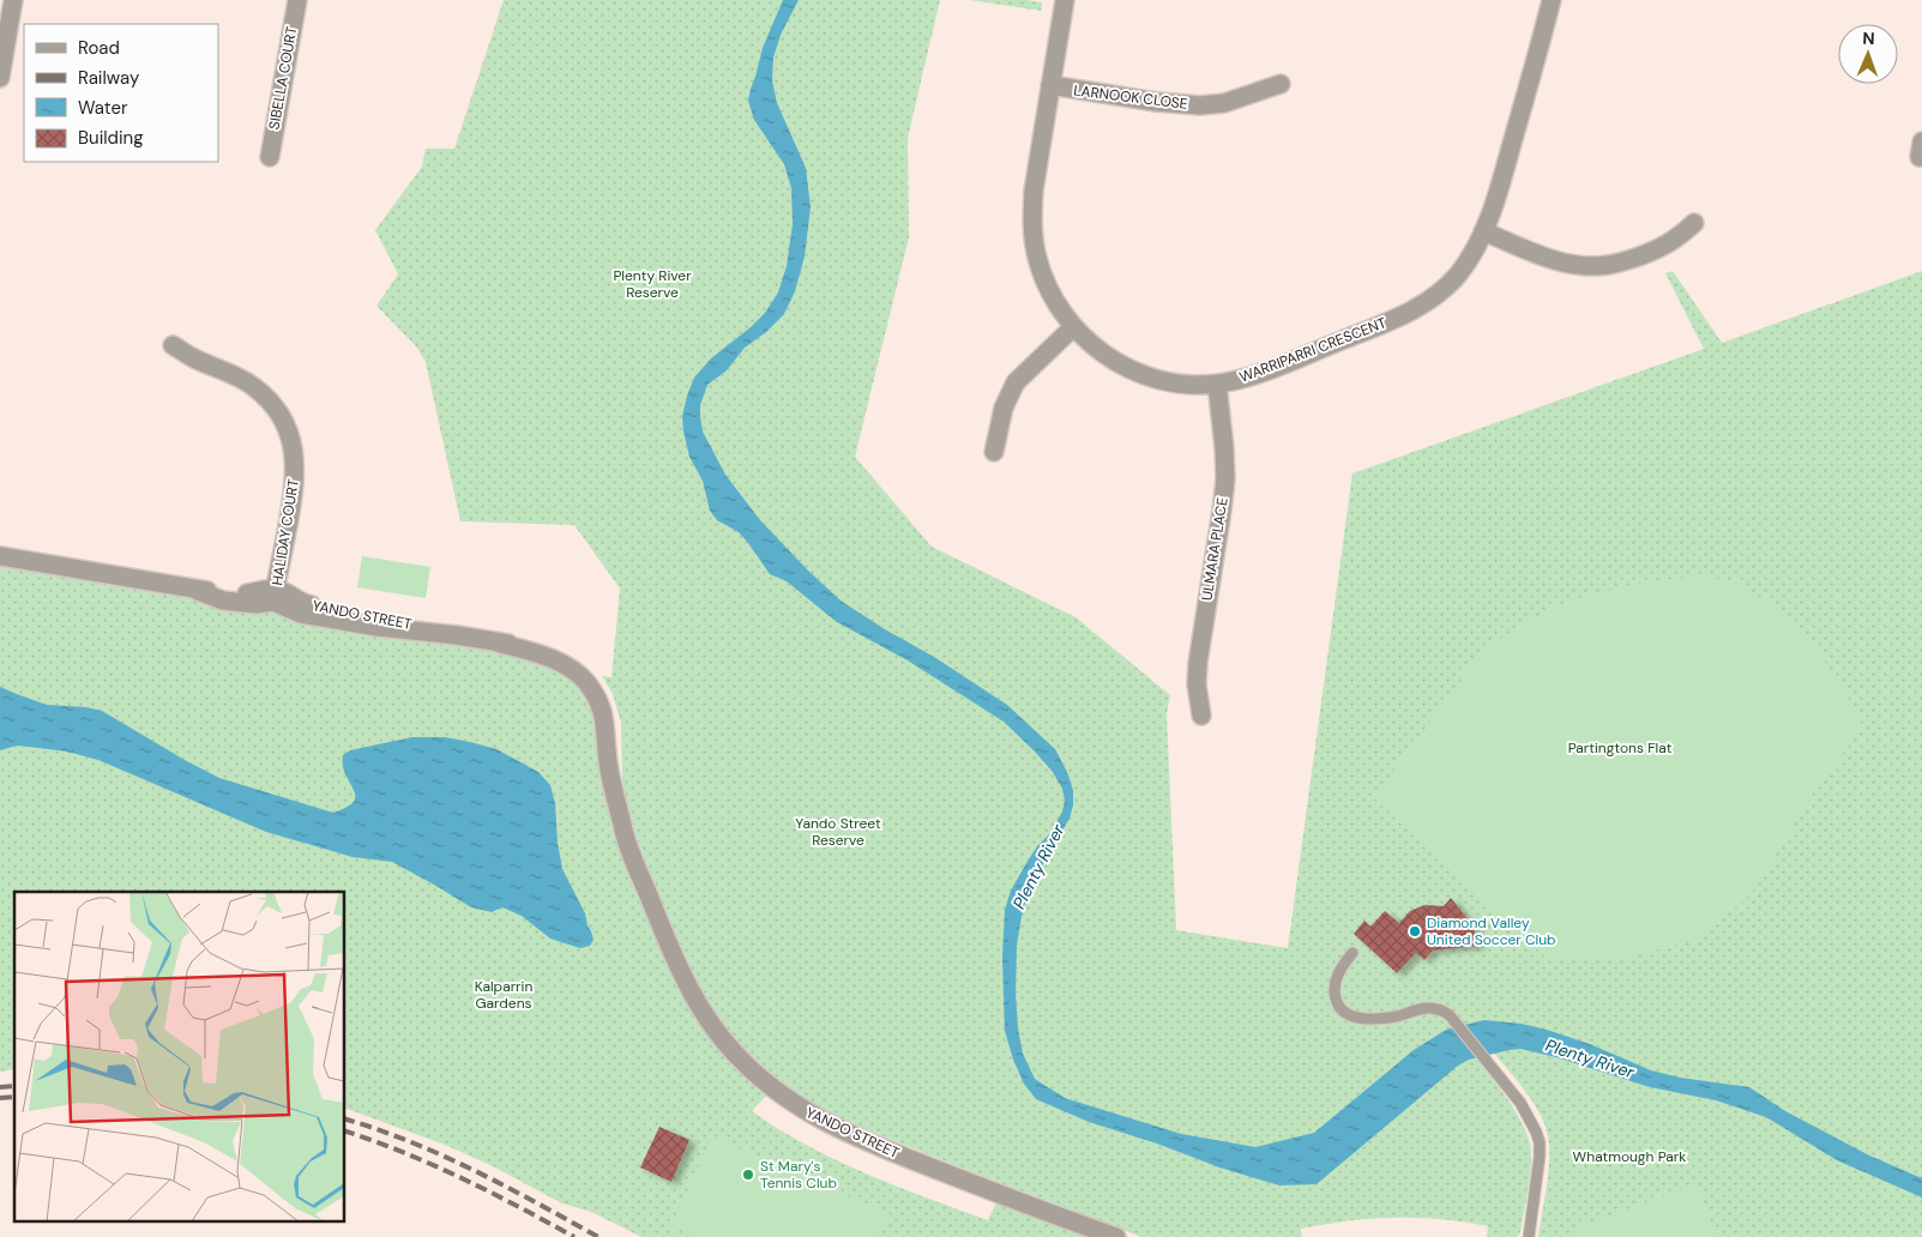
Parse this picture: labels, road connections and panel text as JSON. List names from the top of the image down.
{
  "streets": {
    "street": [
      "SIBELLA COURT",
      "LARNOOK CLOSE",
      "WARRIPARRI CRESCENT",
      "HALIDAY COURT",
      "ULMARA PLACE",
      "YANDO STREET"
    ]
  },
  "crossings": [
    ["LARNOOK CLOSE", "WARRIPARRI CRESCENT"],
    ["WARRIPARRI CRESCENT", "ULMARA PLACE"],
    ["HALIDAY COURT", "YANDO STREET"]
  ],
  "water": ["Plenty River"],
  "parks": [
    "Plenty River Reserve",
    "Partingtons Flat",
    "Yando Street Reserve",
    "Kalparrin Gardens",
    "Whatmough Park"
  ],
  "places": ["Diamond Valley United Soccer Club", "St Mary's Tennis Club"],
  "legend": [
    "Road",
    "Railway",
    "Water",
    "Building"
  ],
  "north": "top"
}
